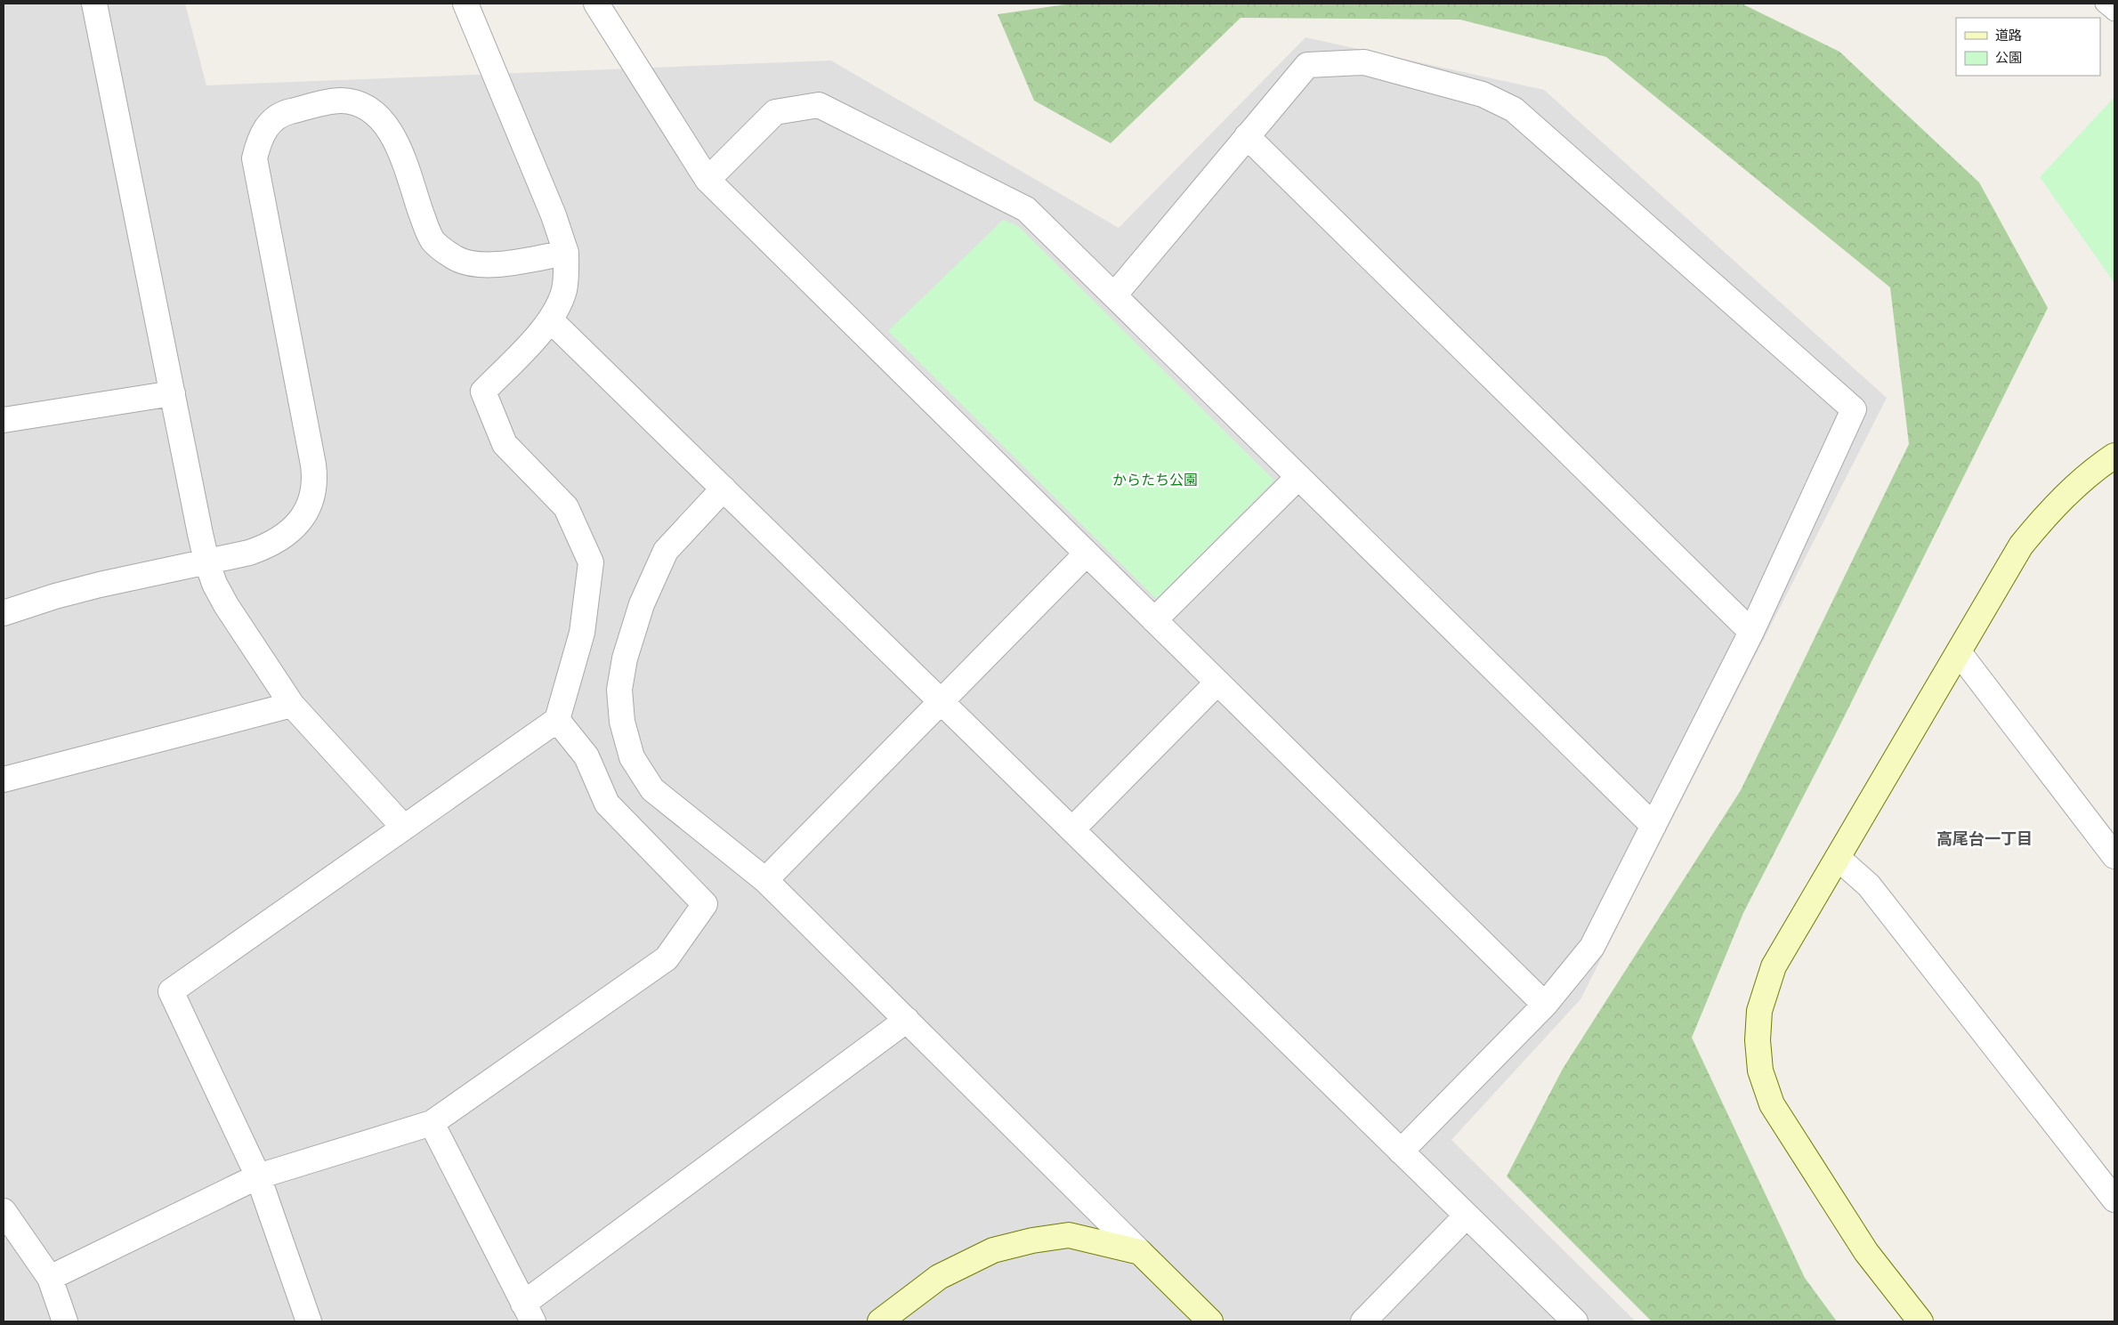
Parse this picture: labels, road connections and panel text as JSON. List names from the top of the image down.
{
  "districts": ["高尾台一丁目"],
  "parks": ["からたち公園"],
  "legend": ["道路", "公園"]
}
